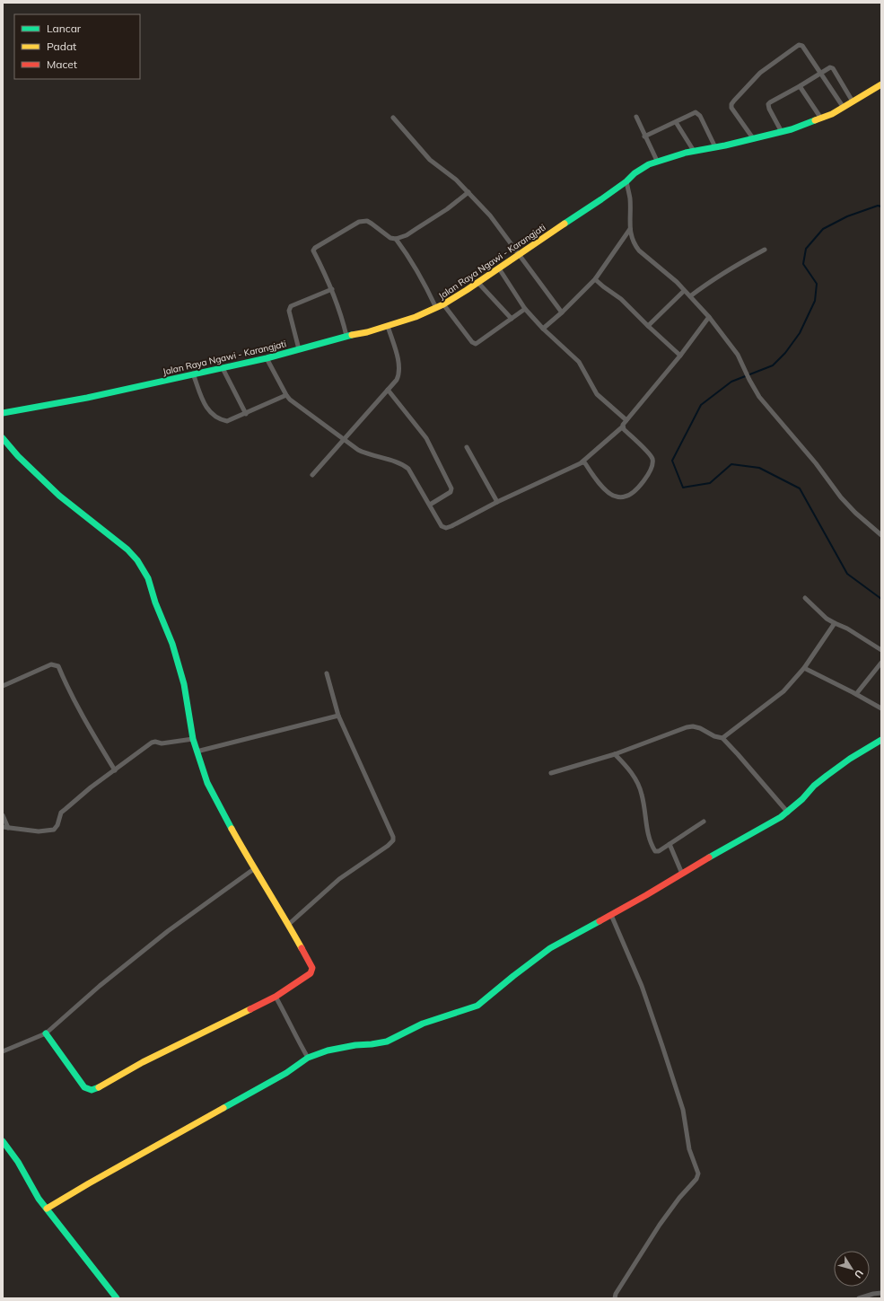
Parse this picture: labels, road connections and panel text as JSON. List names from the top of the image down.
{
  "streets": {
    "street": ["Jalan Raya Ngawi - Karangjati"]
  },
  "legend": ["Lancar", "Padat", "Macet"],
  "north": "bottom right"
}
